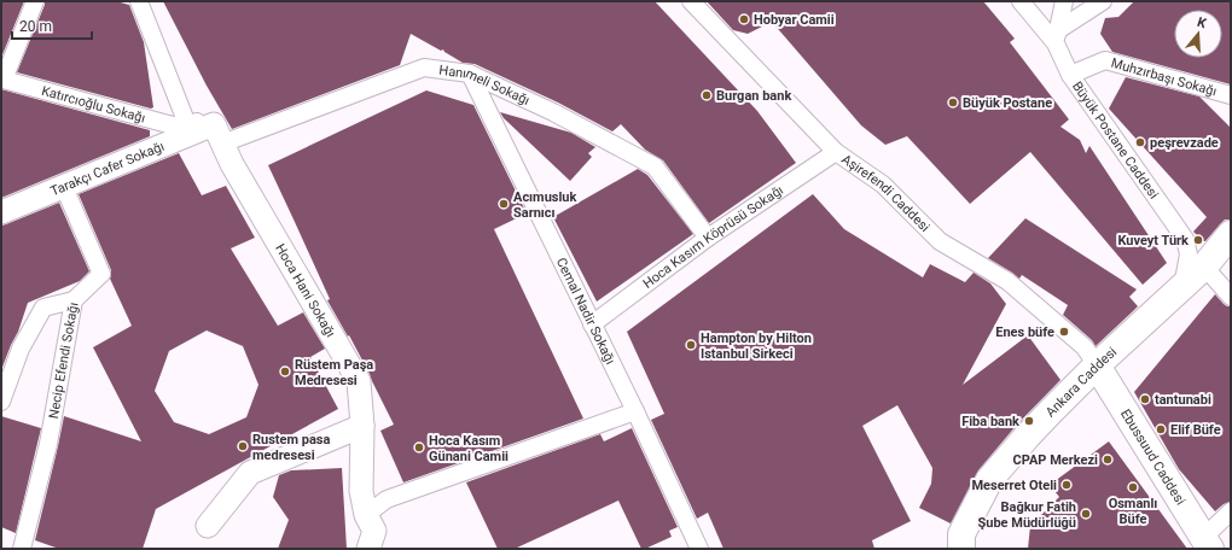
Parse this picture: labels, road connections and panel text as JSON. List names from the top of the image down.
{
  "streets": {
    "main road": ["Ankara Caddesi", "Ebussuud Caddesi"],
    "street": [
      "Muhzırbaşı Sokağı",
      "Hanımeli Sokağı",
      "Katırcıoğlu Sokağı",
      "Büyük Postane Caddesi",
      "Tarakçı Cafer Sokağı",
      "Aşirefendi Caddesi",
      "Hoca Kasım Köprüsü Sokağı",
      "Hoca Hani Sokağı",
      "Cemal Nadir Sokağı",
      "Necip Efendi Sokağı"
    ]
  },
  "crossings": [
    ["Muhzırbaşı Sokağı", "Büyük Postane Caddesi"],
    ["Hanımeli Sokağı", "Katırcıoğlu Sokağı"],
    ["Hanımeli Sokağı", "Tarakçı Cafer Sokağı"],
    ["Hanımeli Sokağı", "Hoca Kasım Köprüsü Sokağı"],
    ["Hanımeli Sokağı", "Hoca Hani Sokağı"],
    ["Hanımeli Sokağı", "Cemal Nadir Sokağı"],
    ["Katırcıoğlu Sokağı", "Tarakçı Cafer Sokağı"],
    ["Katırcıoğlu Sokağı", "Hoca Hani Sokağı"],
    ["Büyük Postane Caddesi", "Ankara Caddesi"],
    ["Tarakçı Cafer Sokağı", "Hoca Hani Sokağı"],
    ["Tarakçı Cafer Sokağı", "Necip Efendi Sokağı"],
    ["Aşirefendi Caddesi", "Hoca Kasım Köprüsü Sokağı"],
    ["Aşirefendi Caddesi", "Ankara Caddesi"],
    ["Aşirefendi Caddesi", "Ebussuud Caddesi"],
    ["Hoca Kasım Köprüsü Sokağı", "Cemal Nadir Sokağı"],
    ["Ankara Caddesi", "Ebussuud Caddesi"]
  ],
  "places": [
    "Hobyar Camii",
    "Burgan bank",
    "Büyük Postane",
    "peşrevzade",
    "Acımusluk Sarnıcı",
    "Kuveyt Türk",
    "Enes büfe",
    "Hampton by Hilton Istanbul Sirkeci",
    "Rüstem Paşa Medresesi",
    "tantunabi",
    "Fiba bank",
    "Elif Büfe",
    "Rustem pasa medresesi",
    "Hoca Kasım Günani Camii",
    "CPAP Merkezi",
    "Meserret Oteli",
    "Osmanlı Büfe",
    "Bağkur Fatih Şube Müdürlüğü"
  ],
  "scale_bar": "20 m",
  "north": "top"
}
